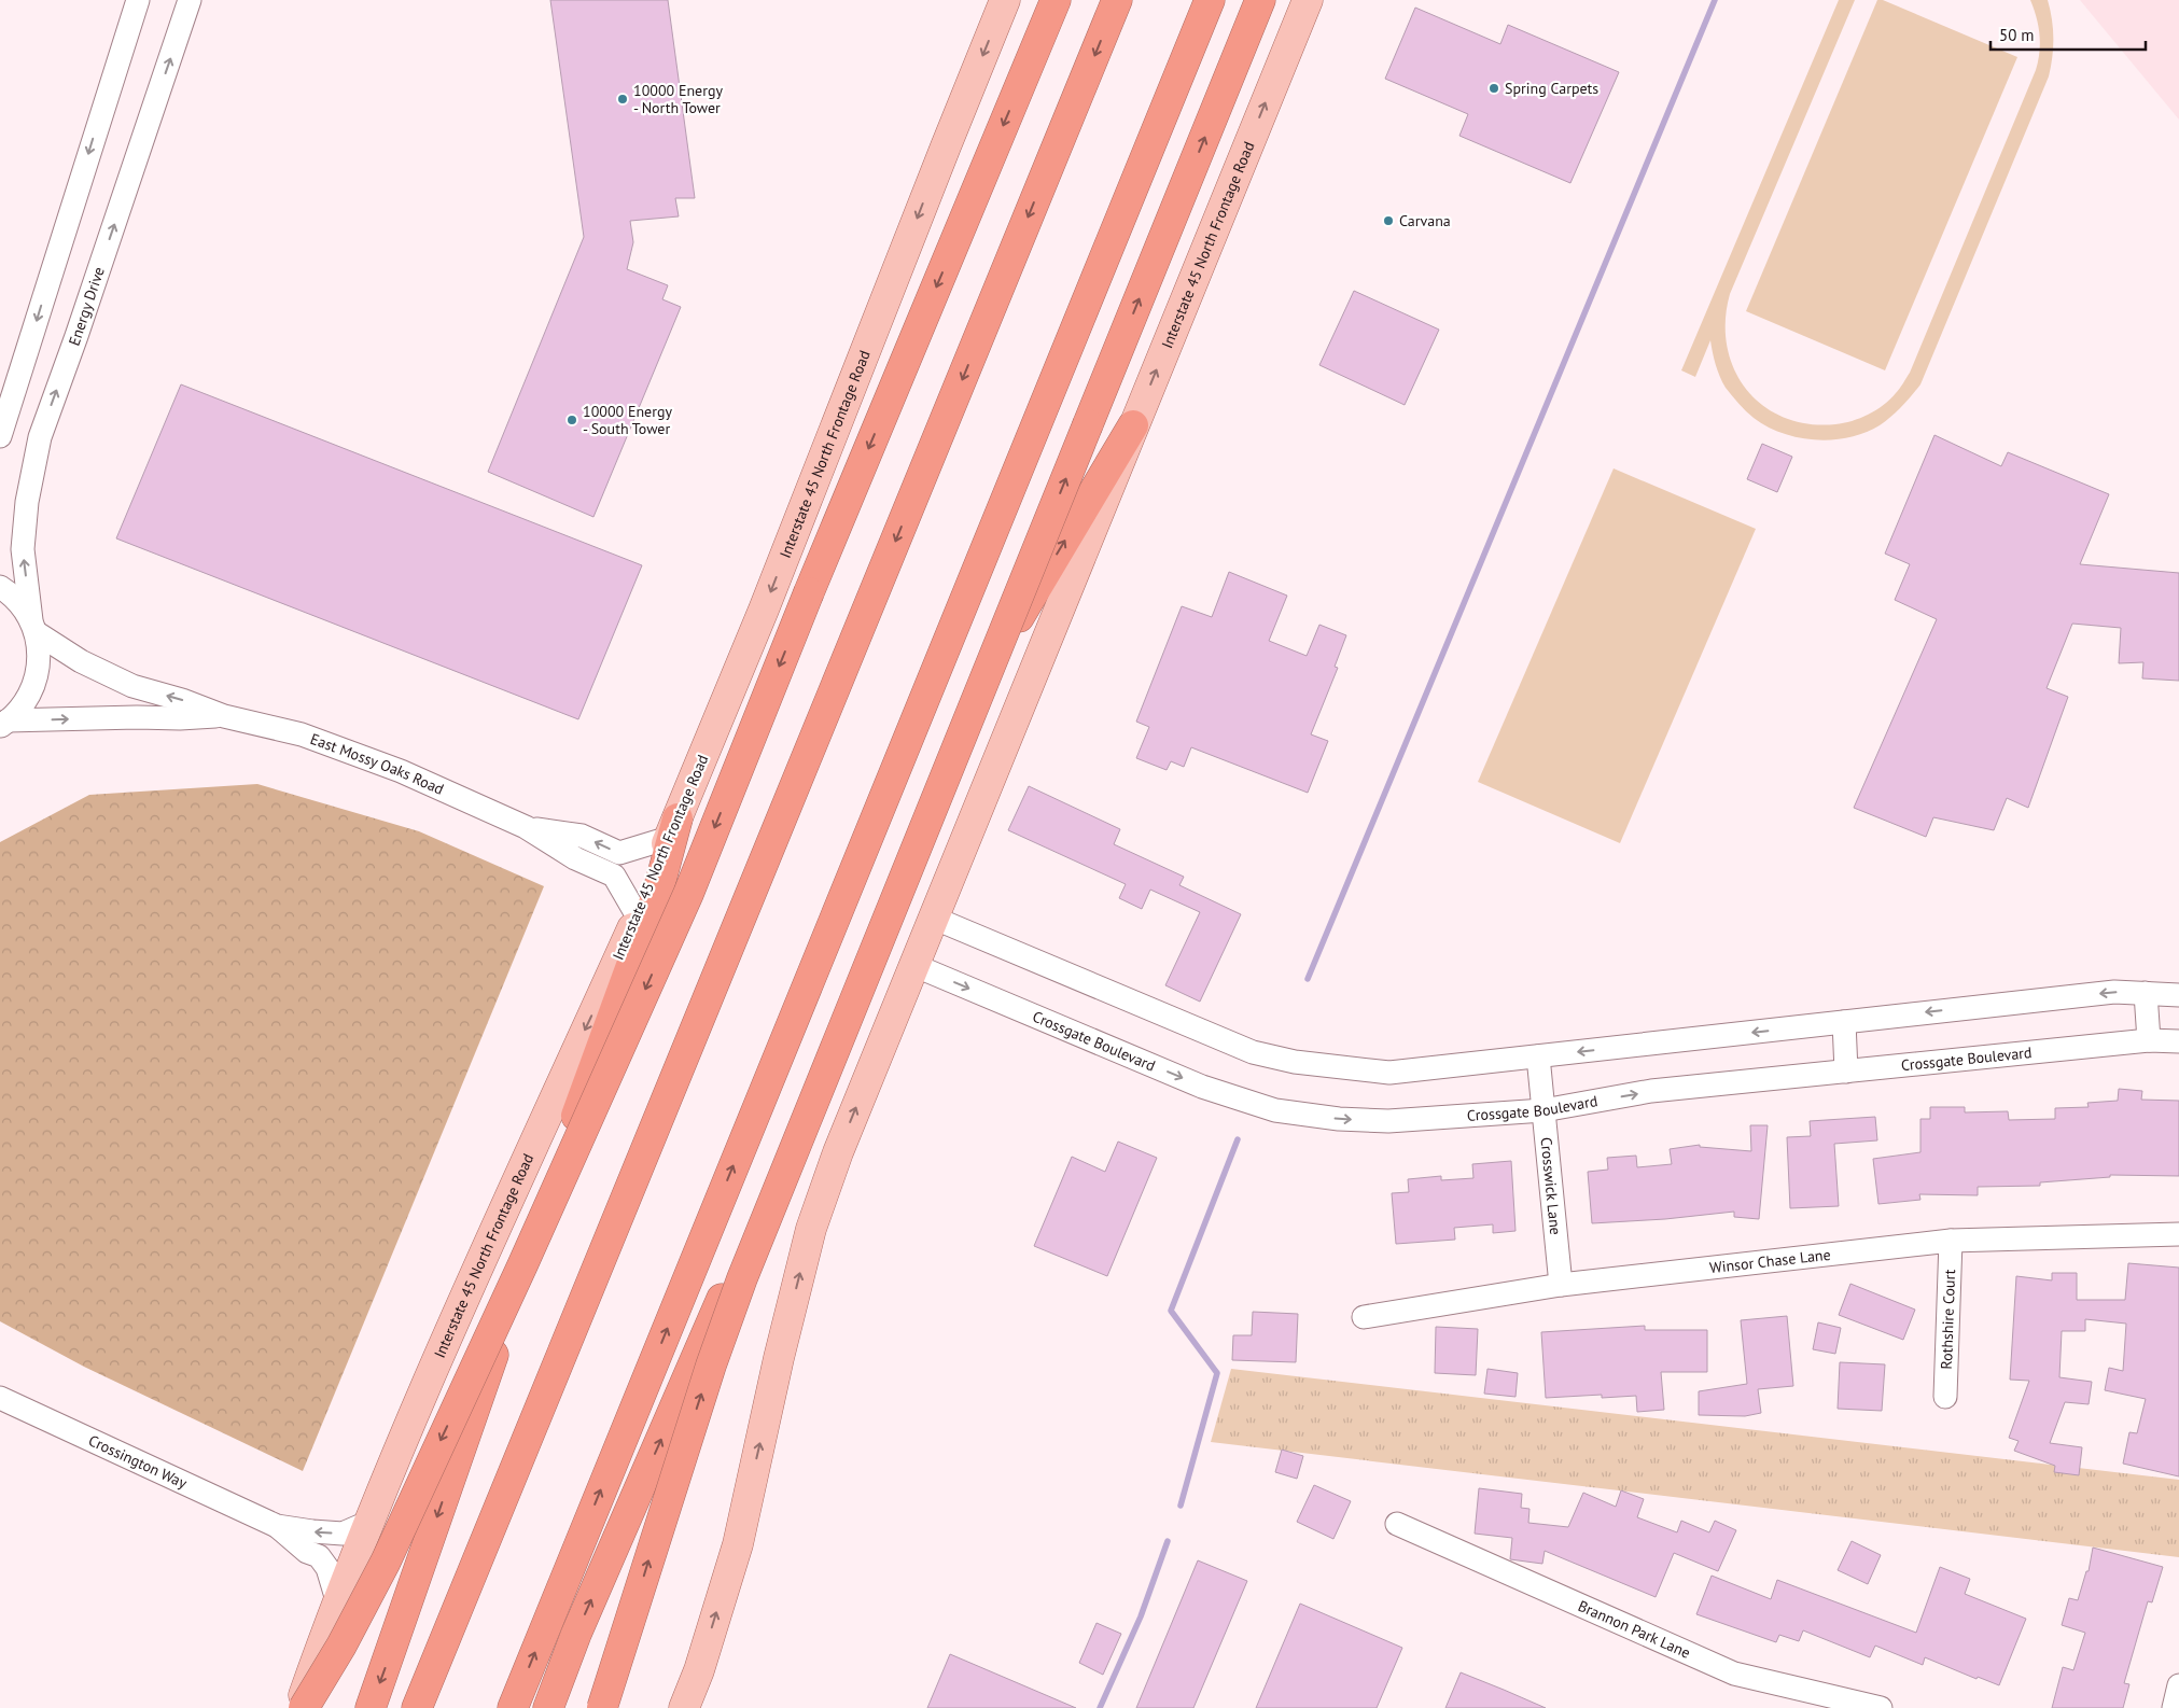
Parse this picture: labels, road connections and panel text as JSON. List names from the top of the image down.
{
  "streets": {
    "main road": ["Interstate 45 North Frontage Road"],
    "street": [
      "Energy Drive",
      "East Mossy Oaks Road",
      "Crossgate Boulevard",
      "Crosswick Lane",
      "Winsor Chase Lane",
      "Rothshire Court",
      "Crossington Way",
      "Brannon Park Lane"
    ]
  },
  "crossings": [
    ["Interstate 45 North Frontage Road", "East Mossy Oaks Road"],
    ["Interstate 45 North Frontage Road", "Crossgate Boulevard"],
    ["Interstate 45 North Frontage Road", "Crossington Way"],
    ["Energy Drive", "East Mossy Oaks Road"],
    ["Crossgate Boulevard", "Crosswick Lane"],
    ["Crosswick Lane", "Winsor Chase Lane"],
    ["Winsor Chase Lane", "Rothshire Court"]
  ],
  "places": [
    "Spring Carpets",
    "10000 Energy - North Tower",
    "Carvana",
    "10000 Energy - South Tower"
  ],
  "scale_bar": "50 m"
}
